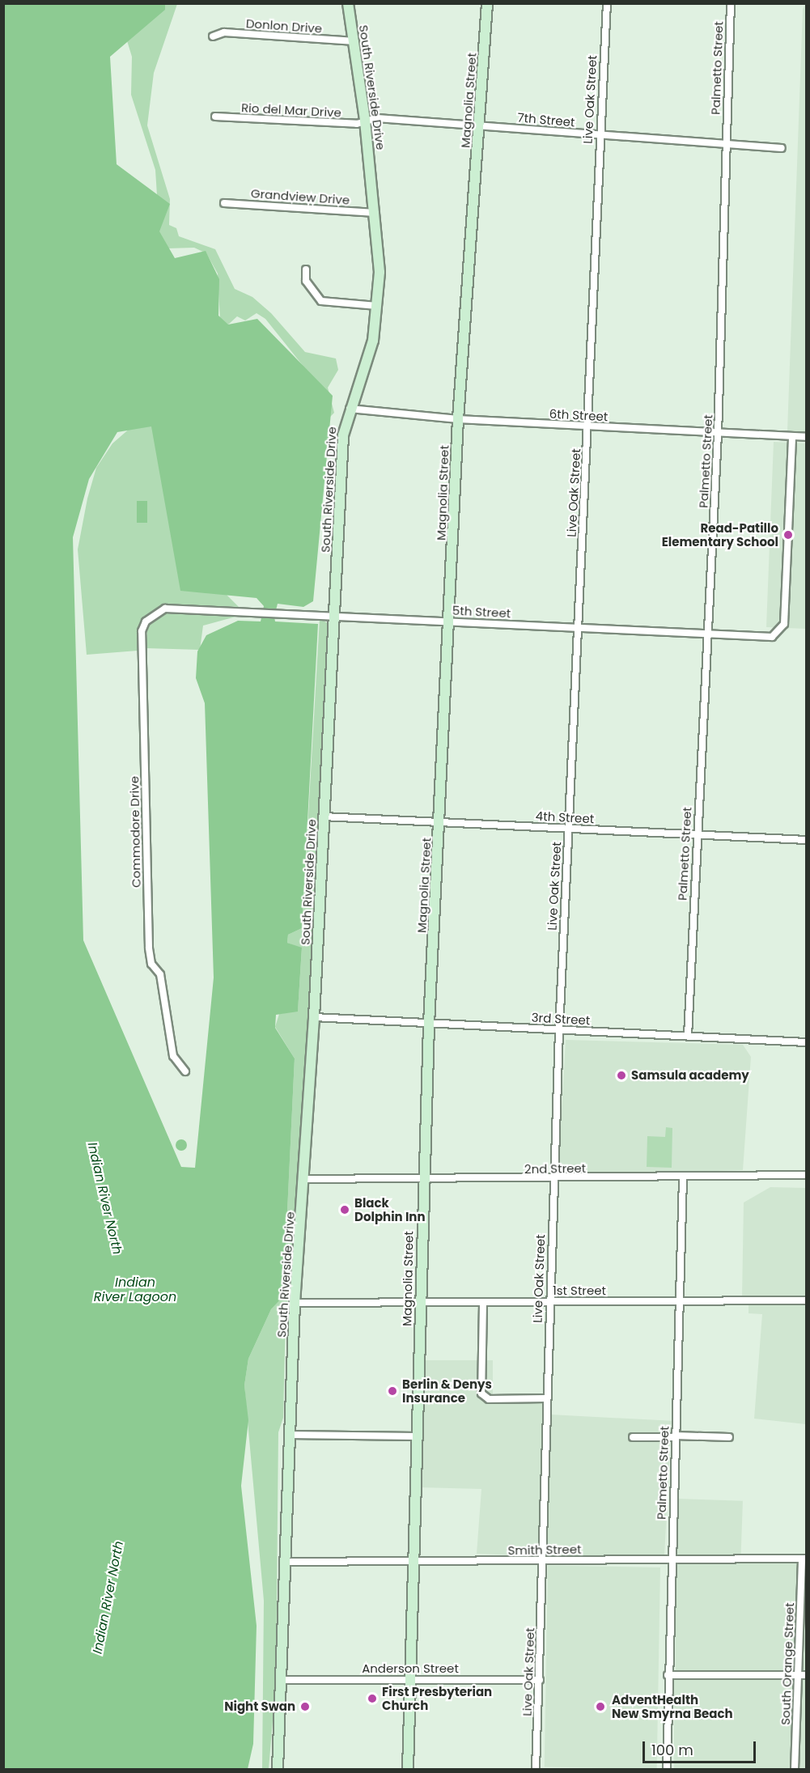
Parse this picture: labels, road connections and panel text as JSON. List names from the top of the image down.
{
  "streets": {
    "street": [
      "Donlon Drive",
      "Palmetto Street",
      "South Riverside Drive",
      "Live Oak Street",
      "Magnolia Street",
      "Rio del Mar Drive",
      "7th Street",
      "Grandview Drive",
      "6th Street",
      "5th Street",
      "4th Street",
      "Commodore Drive",
      "3rd Street",
      "2nd Street",
      "1st Street",
      "Smith Street",
      "South Orange Street",
      "Anderson Street"
    ]
  },
  "crossings": [
    ["Donlon Drive", "South Riverside Drive"],
    ["Palmetto Street", "7th Street"],
    ["Palmetto Street", "6th Street"],
    ["Palmetto Street", "5th Street"],
    ["Palmetto Street", "4th Street"],
    ["Palmetto Street", "3rd Street"],
    ["Palmetto Street", "2nd Street"],
    ["Palmetto Street", "1st Street"],
    ["Palmetto Street", "Smith Street"],
    ["South Riverside Drive", "Rio del Mar Drive"],
    ["South Riverside Drive", "7th Street"],
    ["South Riverside Drive", "Grandview Drive"],
    ["South Riverside Drive", "6th Street"],
    ["South Riverside Drive", "5th Street"],
    ["South Riverside Drive", "4th Street"],
    ["South Riverside Drive", "3rd Street"],
    ["South Riverside Drive", "2nd Street"],
    ["South Riverside Drive", "1st Street"],
    ["South Riverside Drive", "Smith Street"],
    ["South Riverside Drive", "Anderson Street"],
    ["Live Oak Street", "7th Street"],
    ["Live Oak Street", "6th Street"],
    ["Live Oak Street", "5th Street"],
    ["Live Oak Street", "4th Street"],
    ["Live Oak Street", "3rd Street"],
    ["Live Oak Street", "2nd Street"],
    ["Live Oak Street", "1st Street"],
    ["Live Oak Street", "Smith Street"],
    ["Live Oak Street", "Anderson Street"],
    ["Magnolia Street", "7th Street"],
    ["Magnolia Street", "6th Street"],
    ["Magnolia Street", "5th Street"],
    ["Magnolia Street", "4th Street"],
    ["Magnolia Street", "3rd Street"],
    ["Magnolia Street", "2nd Street"],
    ["Magnolia Street", "1st Street"],
    ["Magnolia Street", "Smith Street"],
    ["Magnolia Street", "Anderson Street"],
    ["Rio del Mar Drive", "7th Street"],
    ["6th Street", "5th Street"],
    ["5th Street", "Commodore Drive"],
    ["Smith Street", "South Orange Street"]
  ],
  "water": ["Indian River North", "Indian River Lagoon"],
  "places": [
    "Read-Patillo Elementary School",
    "Samsula academy",
    "Black Dolphin Inn",
    "Berlin & Denys Insurance",
    "First Presbyterian Church",
    "Night Swan",
    "AdventHealth New Smyrna Beach"
  ],
  "scale_bar": "100 m"
}
